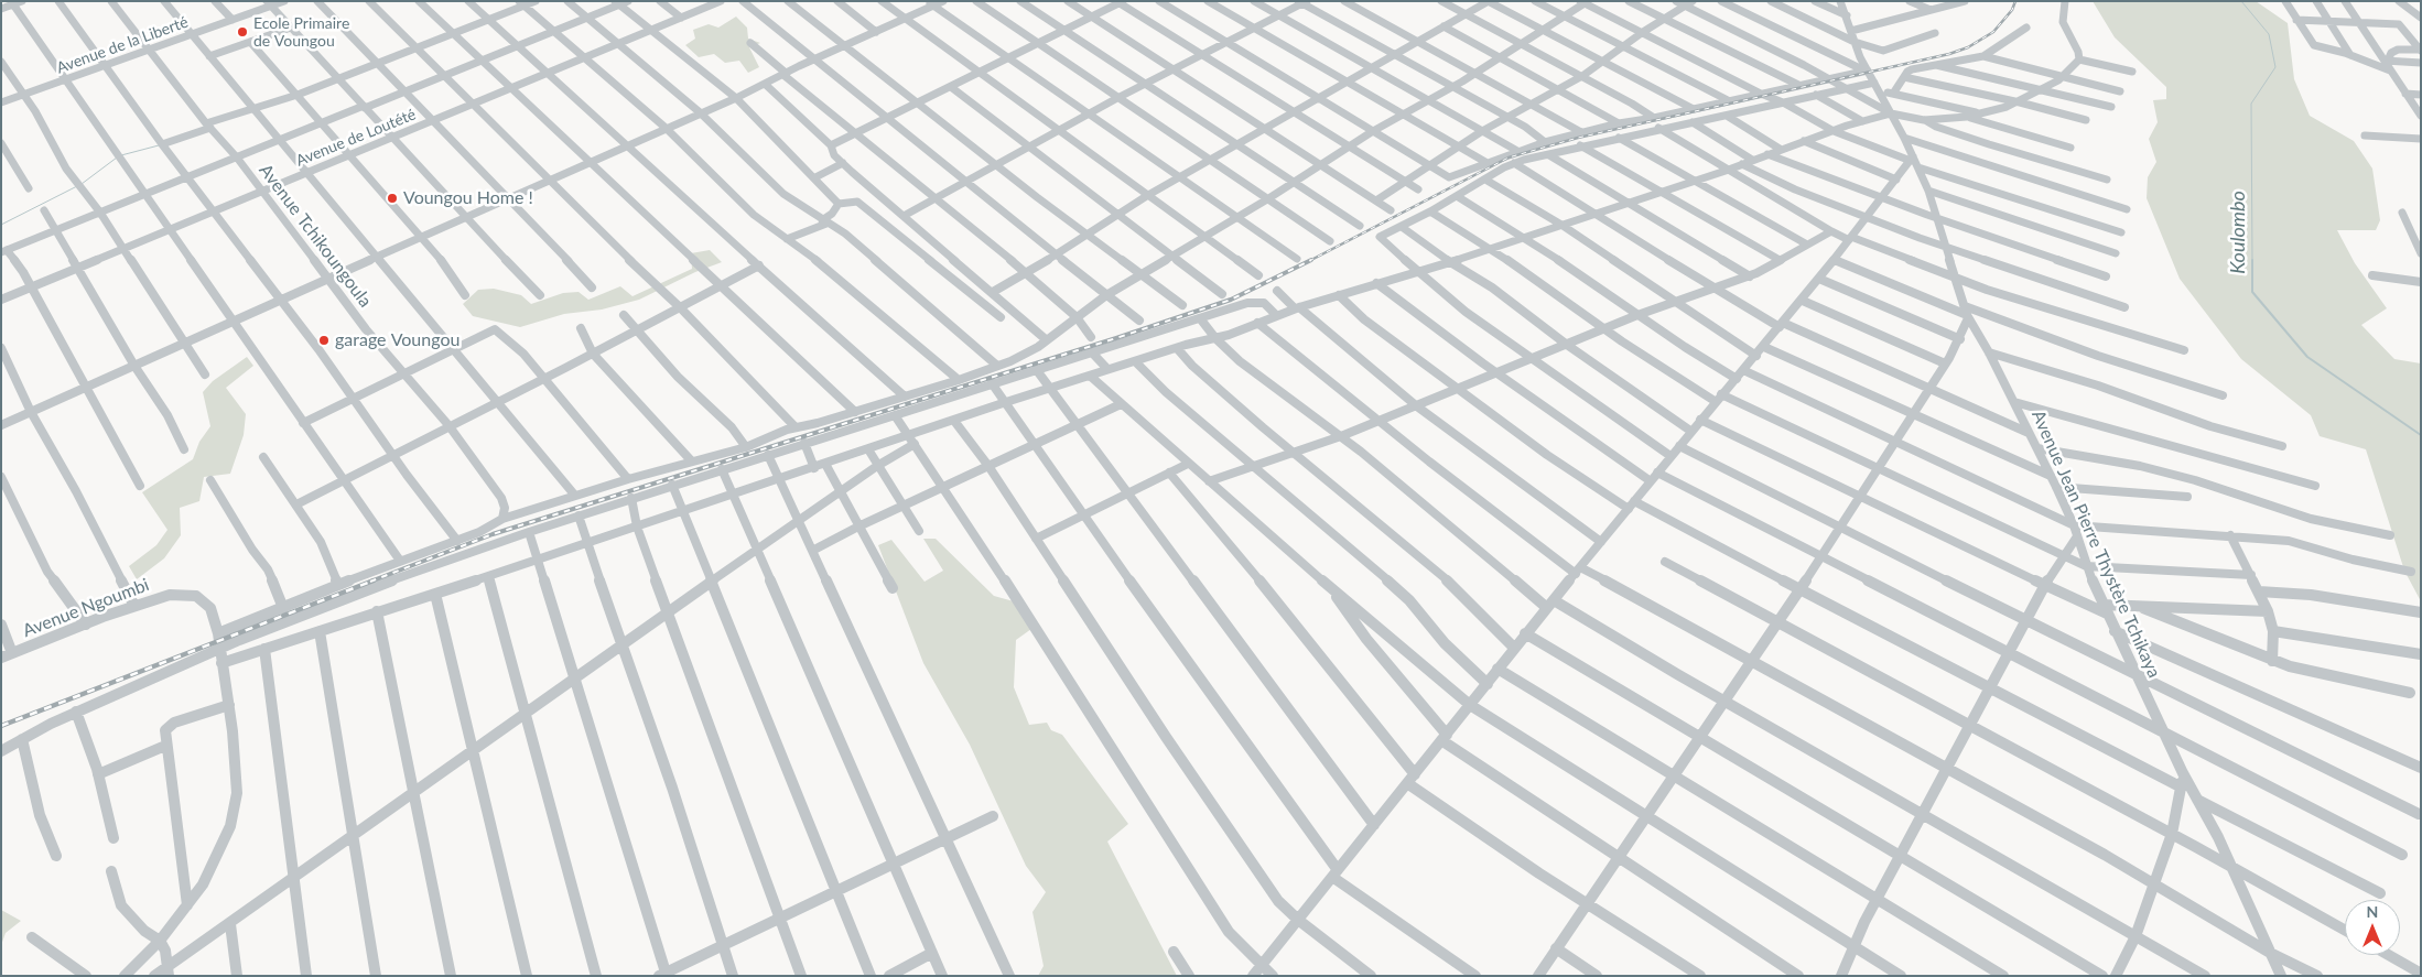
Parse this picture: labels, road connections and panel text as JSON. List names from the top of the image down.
{
  "streets": {
    "street": [
      "Avenue de la Liberté",
      "Avenue de Loutété",
      "Avenue Tchikoungoula",
      "Avenue Jean Pierre Thystère Tchikaya",
      "Avenue Ngoumbi"
    ]
  },
  "crossings": [
    ["Avenue de la Liberté", "Avenue Tchikoungoula"],
    ["Avenue de Loutété", "Avenue Tchikoungoula"]
  ],
  "water": ["Koulombo"],
  "places": ["Ecole Primaire de Voungou", "Voungou Home !", "garage Voungou"],
  "north": "top"
}
